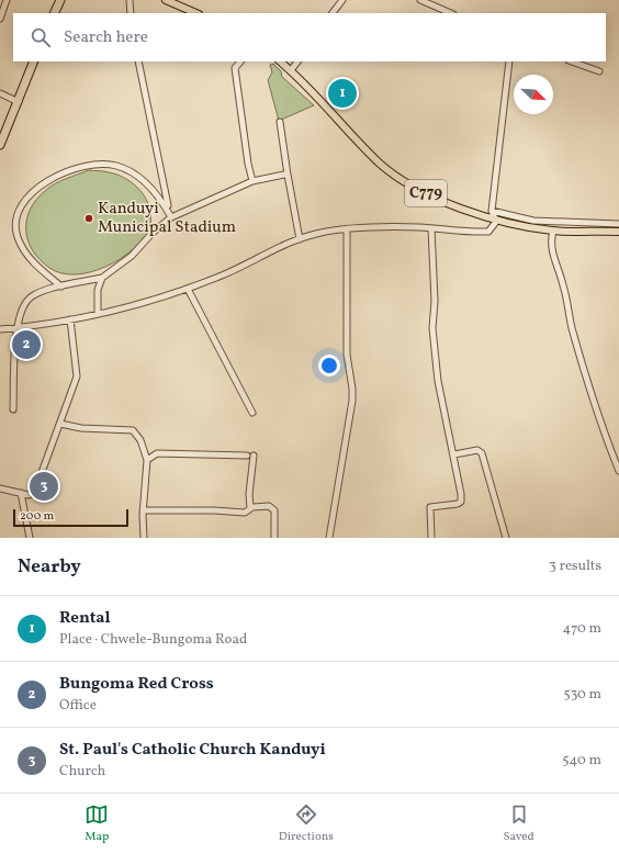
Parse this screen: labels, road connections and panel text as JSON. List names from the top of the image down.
{
  "streets": {
    "main road": ["C779"]
  },
  "places": ["Kanduyi Municipal Stadium"],
  "scale_bar": "200 m",
  "north": "bottom right",
  "page": {
    "search": "Search here",
    "pins": ["1", "2", "3"],
    "scale": "200 m",
    "heading": ["Nearby", "3 results"],
    "list": [
      {
        "mark": "1",
        "name": "Rental",
        "note": "Place · Chwele-Bungoma Road",
        "value": "470 m"
      },
      {
        "mark": "2",
        "name": "Bungoma Red Cross",
        "note": "Office",
        "value": "530 m"
      },
      {
        "mark": "3",
        "name": "St. Paul's Catholic Church Kanduyi",
        "note": "Church",
        "value": "540 m"
      }
    ],
    "nav": ["Map", "Directions", "Saved"]
  }
}
